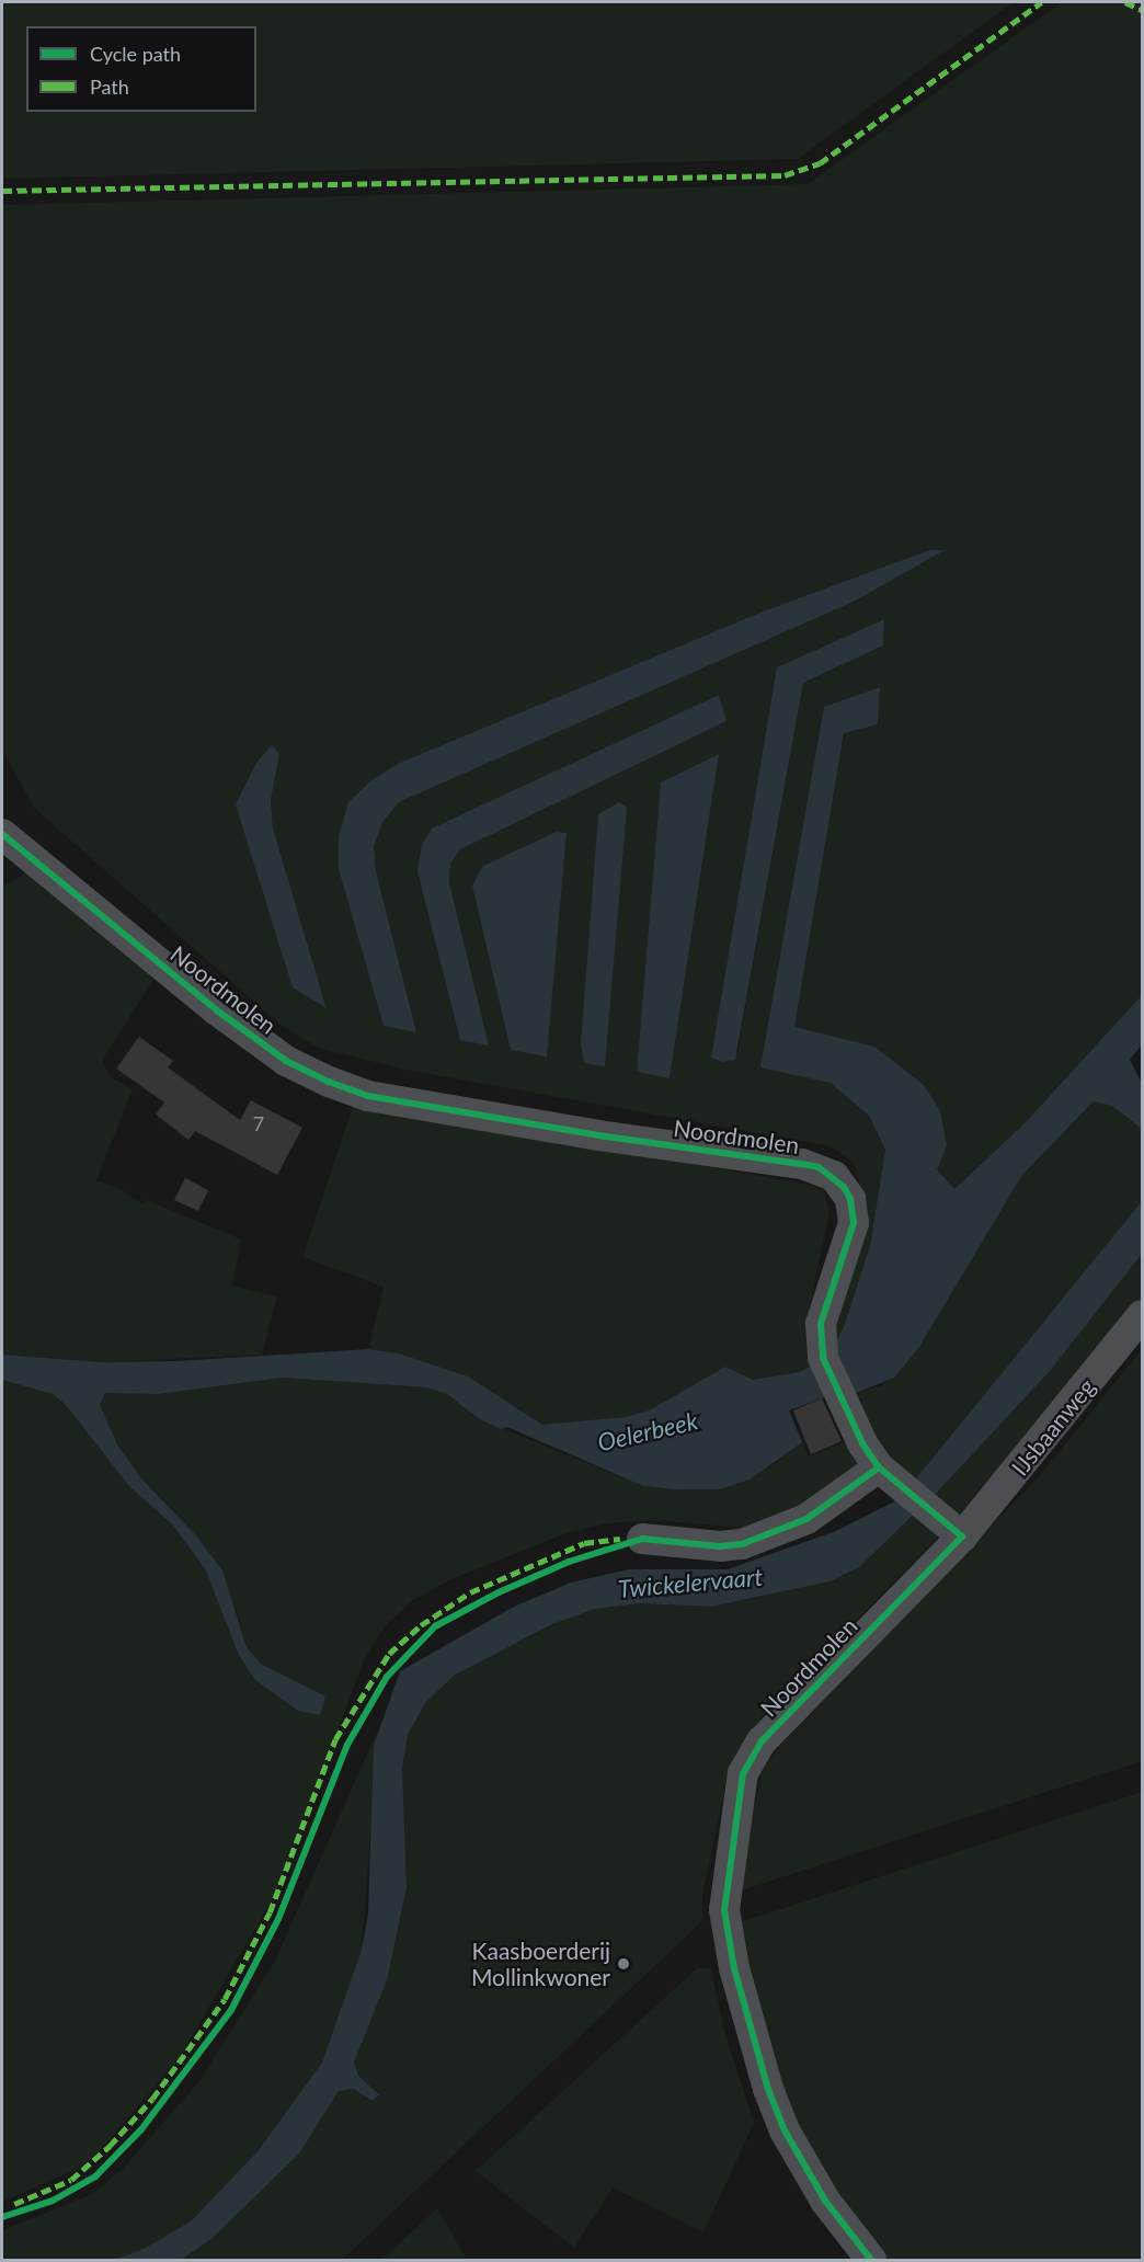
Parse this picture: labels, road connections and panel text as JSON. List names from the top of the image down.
{
  "streets": {
    "street": ["Noordmolen", "IJsbaanweg"]
  },
  "crossings": [
    ["Noordmolen", "IJsbaanweg"]
  ],
  "water": ["Oelerbeek", "Twickelervaart"],
  "places": ["Kaasboerderij Mollinkwoner"],
  "house_numbers": ["7"],
  "legend": ["Cycle path", "Path"]
}
